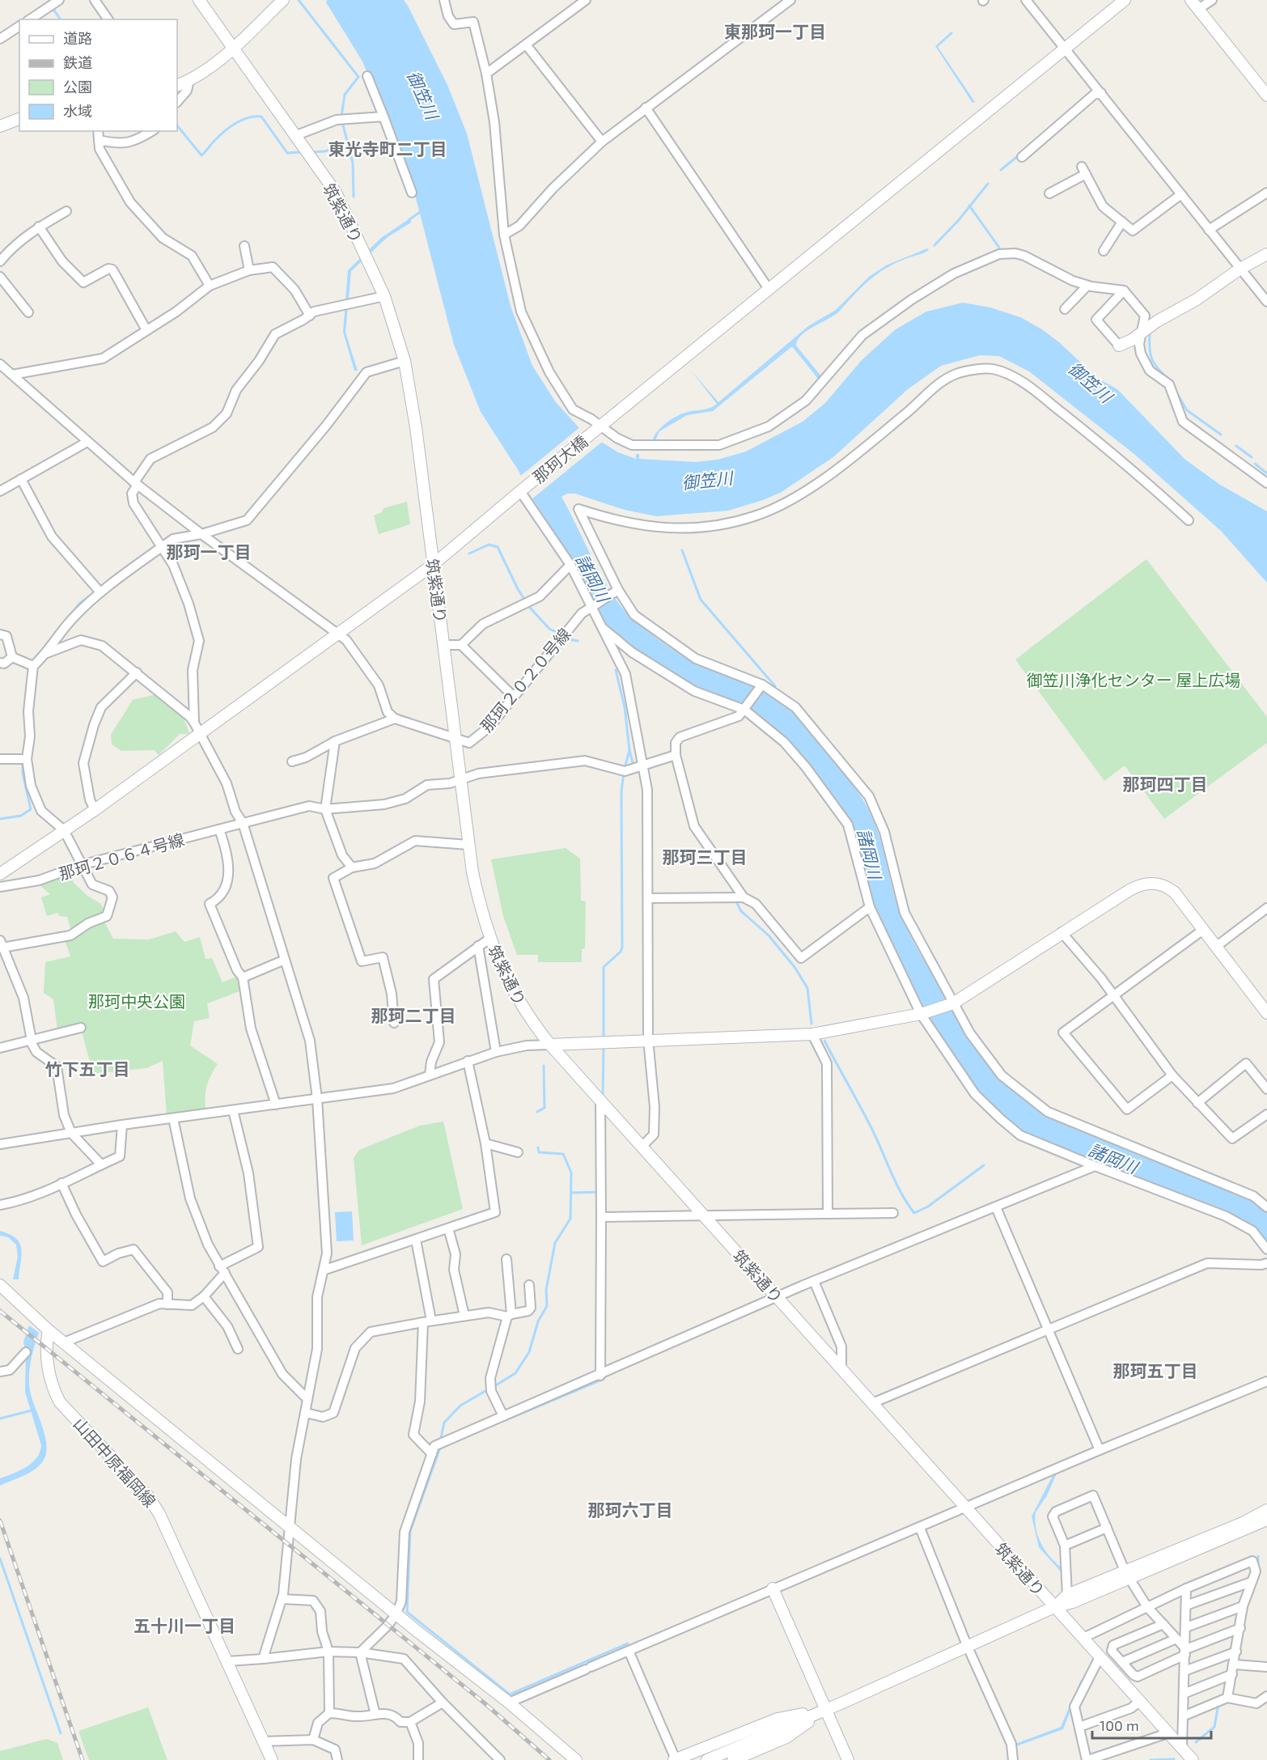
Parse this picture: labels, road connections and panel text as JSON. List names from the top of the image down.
{
  "streets": {
    "street": [
      "筑紫通り",
      "那珂大橋",
      "那珂２０２０号線",
      "那珂２０６４号線",
      "山田中原福岡線"
    ]
  },
  "crossings": [
    ["筑紫通り", "那珂大橋"],
    ["筑紫通り", "那珂２０２０号線"],
    ["筑紫通り", "那珂２０６４号線"]
  ],
  "districts": [
    "東那珂一丁目",
    "東光寺町二丁目",
    "那珂一丁目",
    "那珂四丁目",
    "那珂三丁目",
    "那珂二丁目",
    "竹下五丁目",
    "那珂五丁目",
    "那珂六丁目",
    "五十川一丁目"
  ],
  "water": ["御笠川", "諸岡川"],
  "parks": ["御笠川浄化センター 屋上広場", "那珂中央公園"],
  "legend": [
    "道路",
    "鉄道",
    "公園",
    "水域"
  ],
  "scale_bar": "100 m"
}
